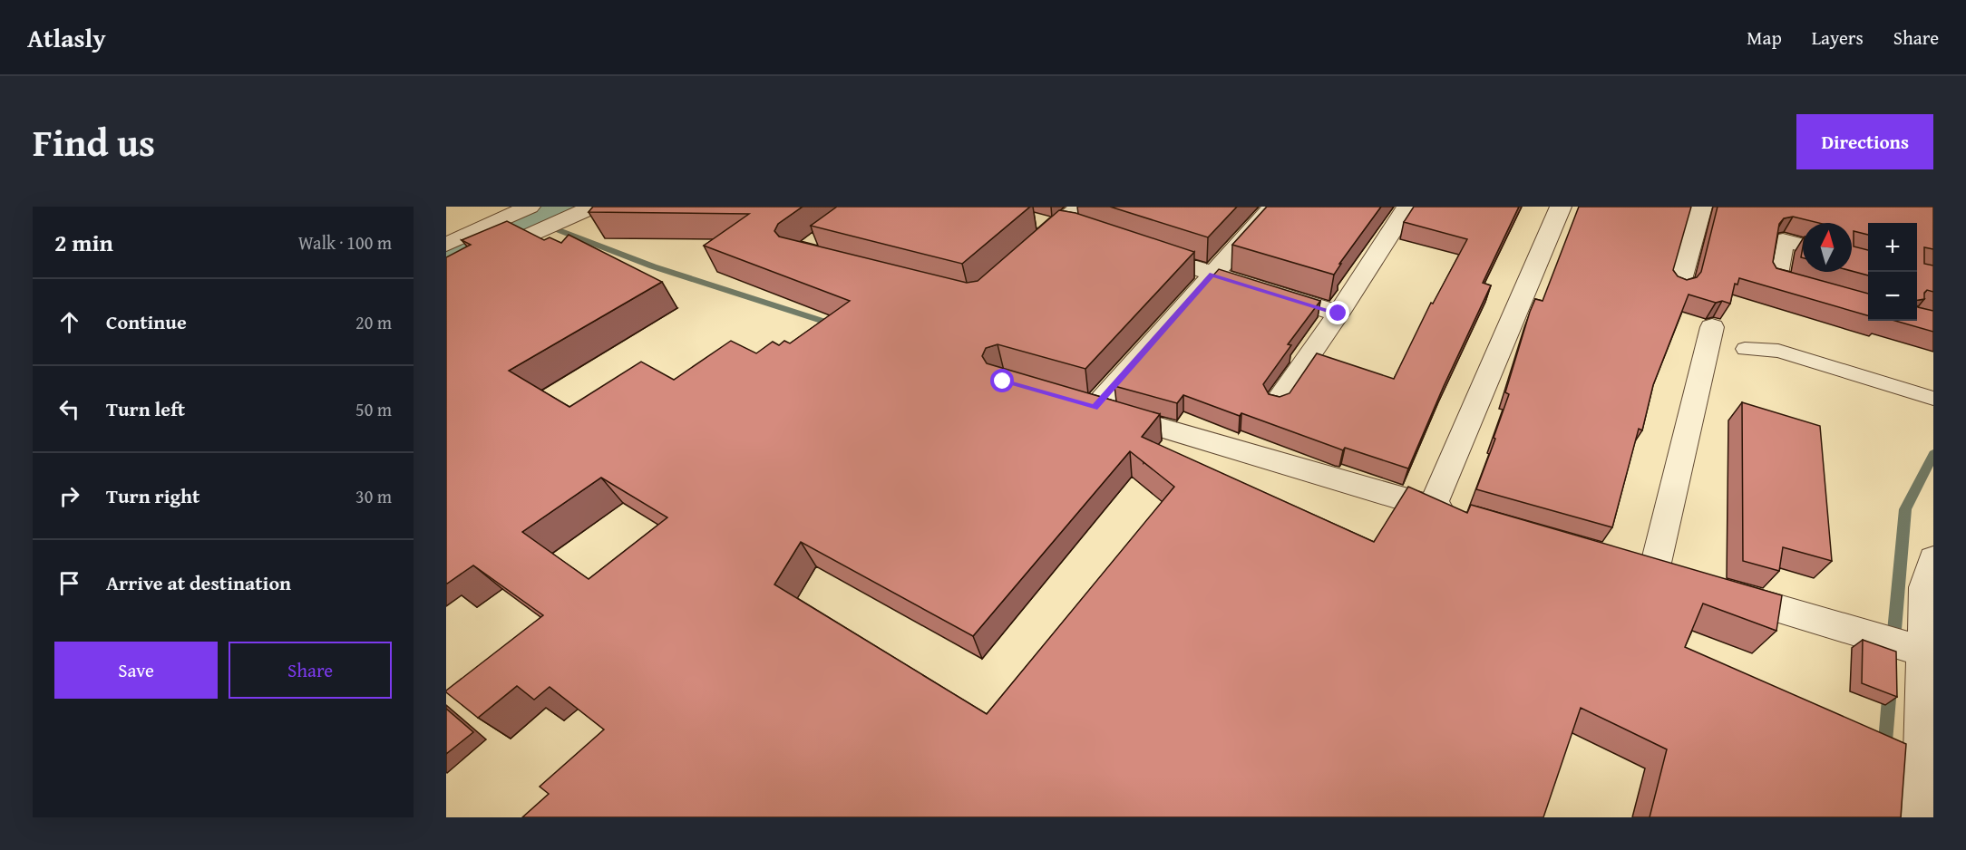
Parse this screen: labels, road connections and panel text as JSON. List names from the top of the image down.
{
  "north": "top",
  "page": {
    "header": "Atlasly",
    "nav": ["Map", "Layers", "Share"],
    "title": "Find us",
    "buttons": [
      "Directions",
      ["Save", "Share"]
    ],
    "heading": ["2 min", "Walk · 100 m"],
    "map_buttons": ["+", "−"],
    "list": [
      ["Continue", "20 m"],
      ["Turn left", "50 m"],
      ["Turn right", "30 m"],
      "Arrive at destination"
    ]
  }
}
